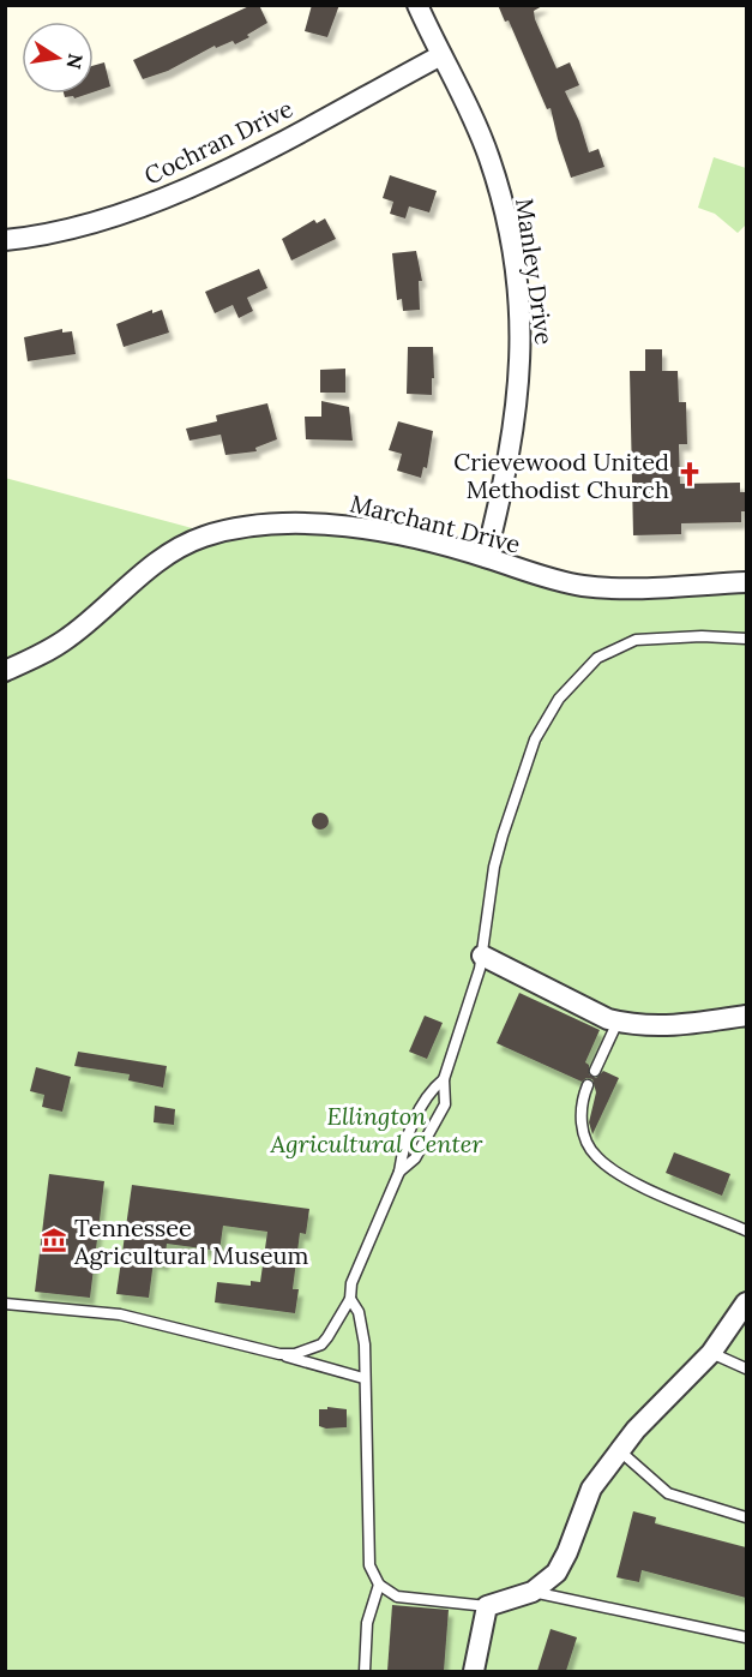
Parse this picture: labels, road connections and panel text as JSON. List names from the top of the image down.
{
  "streets": {
    "street": ["Cochran Drive", "Manley Drive", "Marchant Drive"]
  },
  "crossings": [
    ["Cochran Drive", "Manley Drive"],
    ["Manley Drive", "Marchant Drive"]
  ],
  "parks": ["Ellington Agricultural Center"],
  "places": {
    "church": ["Crievewood United Methodist Church"],
    "museum": ["Tennessee Agricultural Museum"]
  },
  "north": "right"
}
